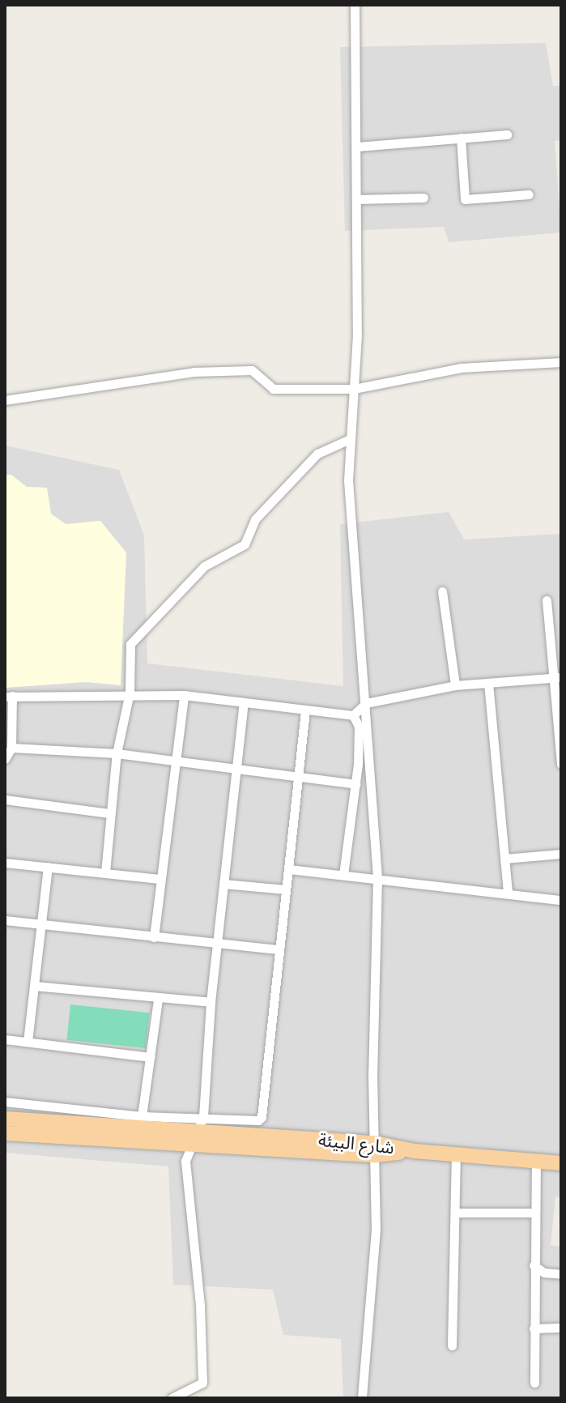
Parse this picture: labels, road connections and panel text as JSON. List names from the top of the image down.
{
  "streets": {
    "main road": ["شارع البيئة"]
  }
}
